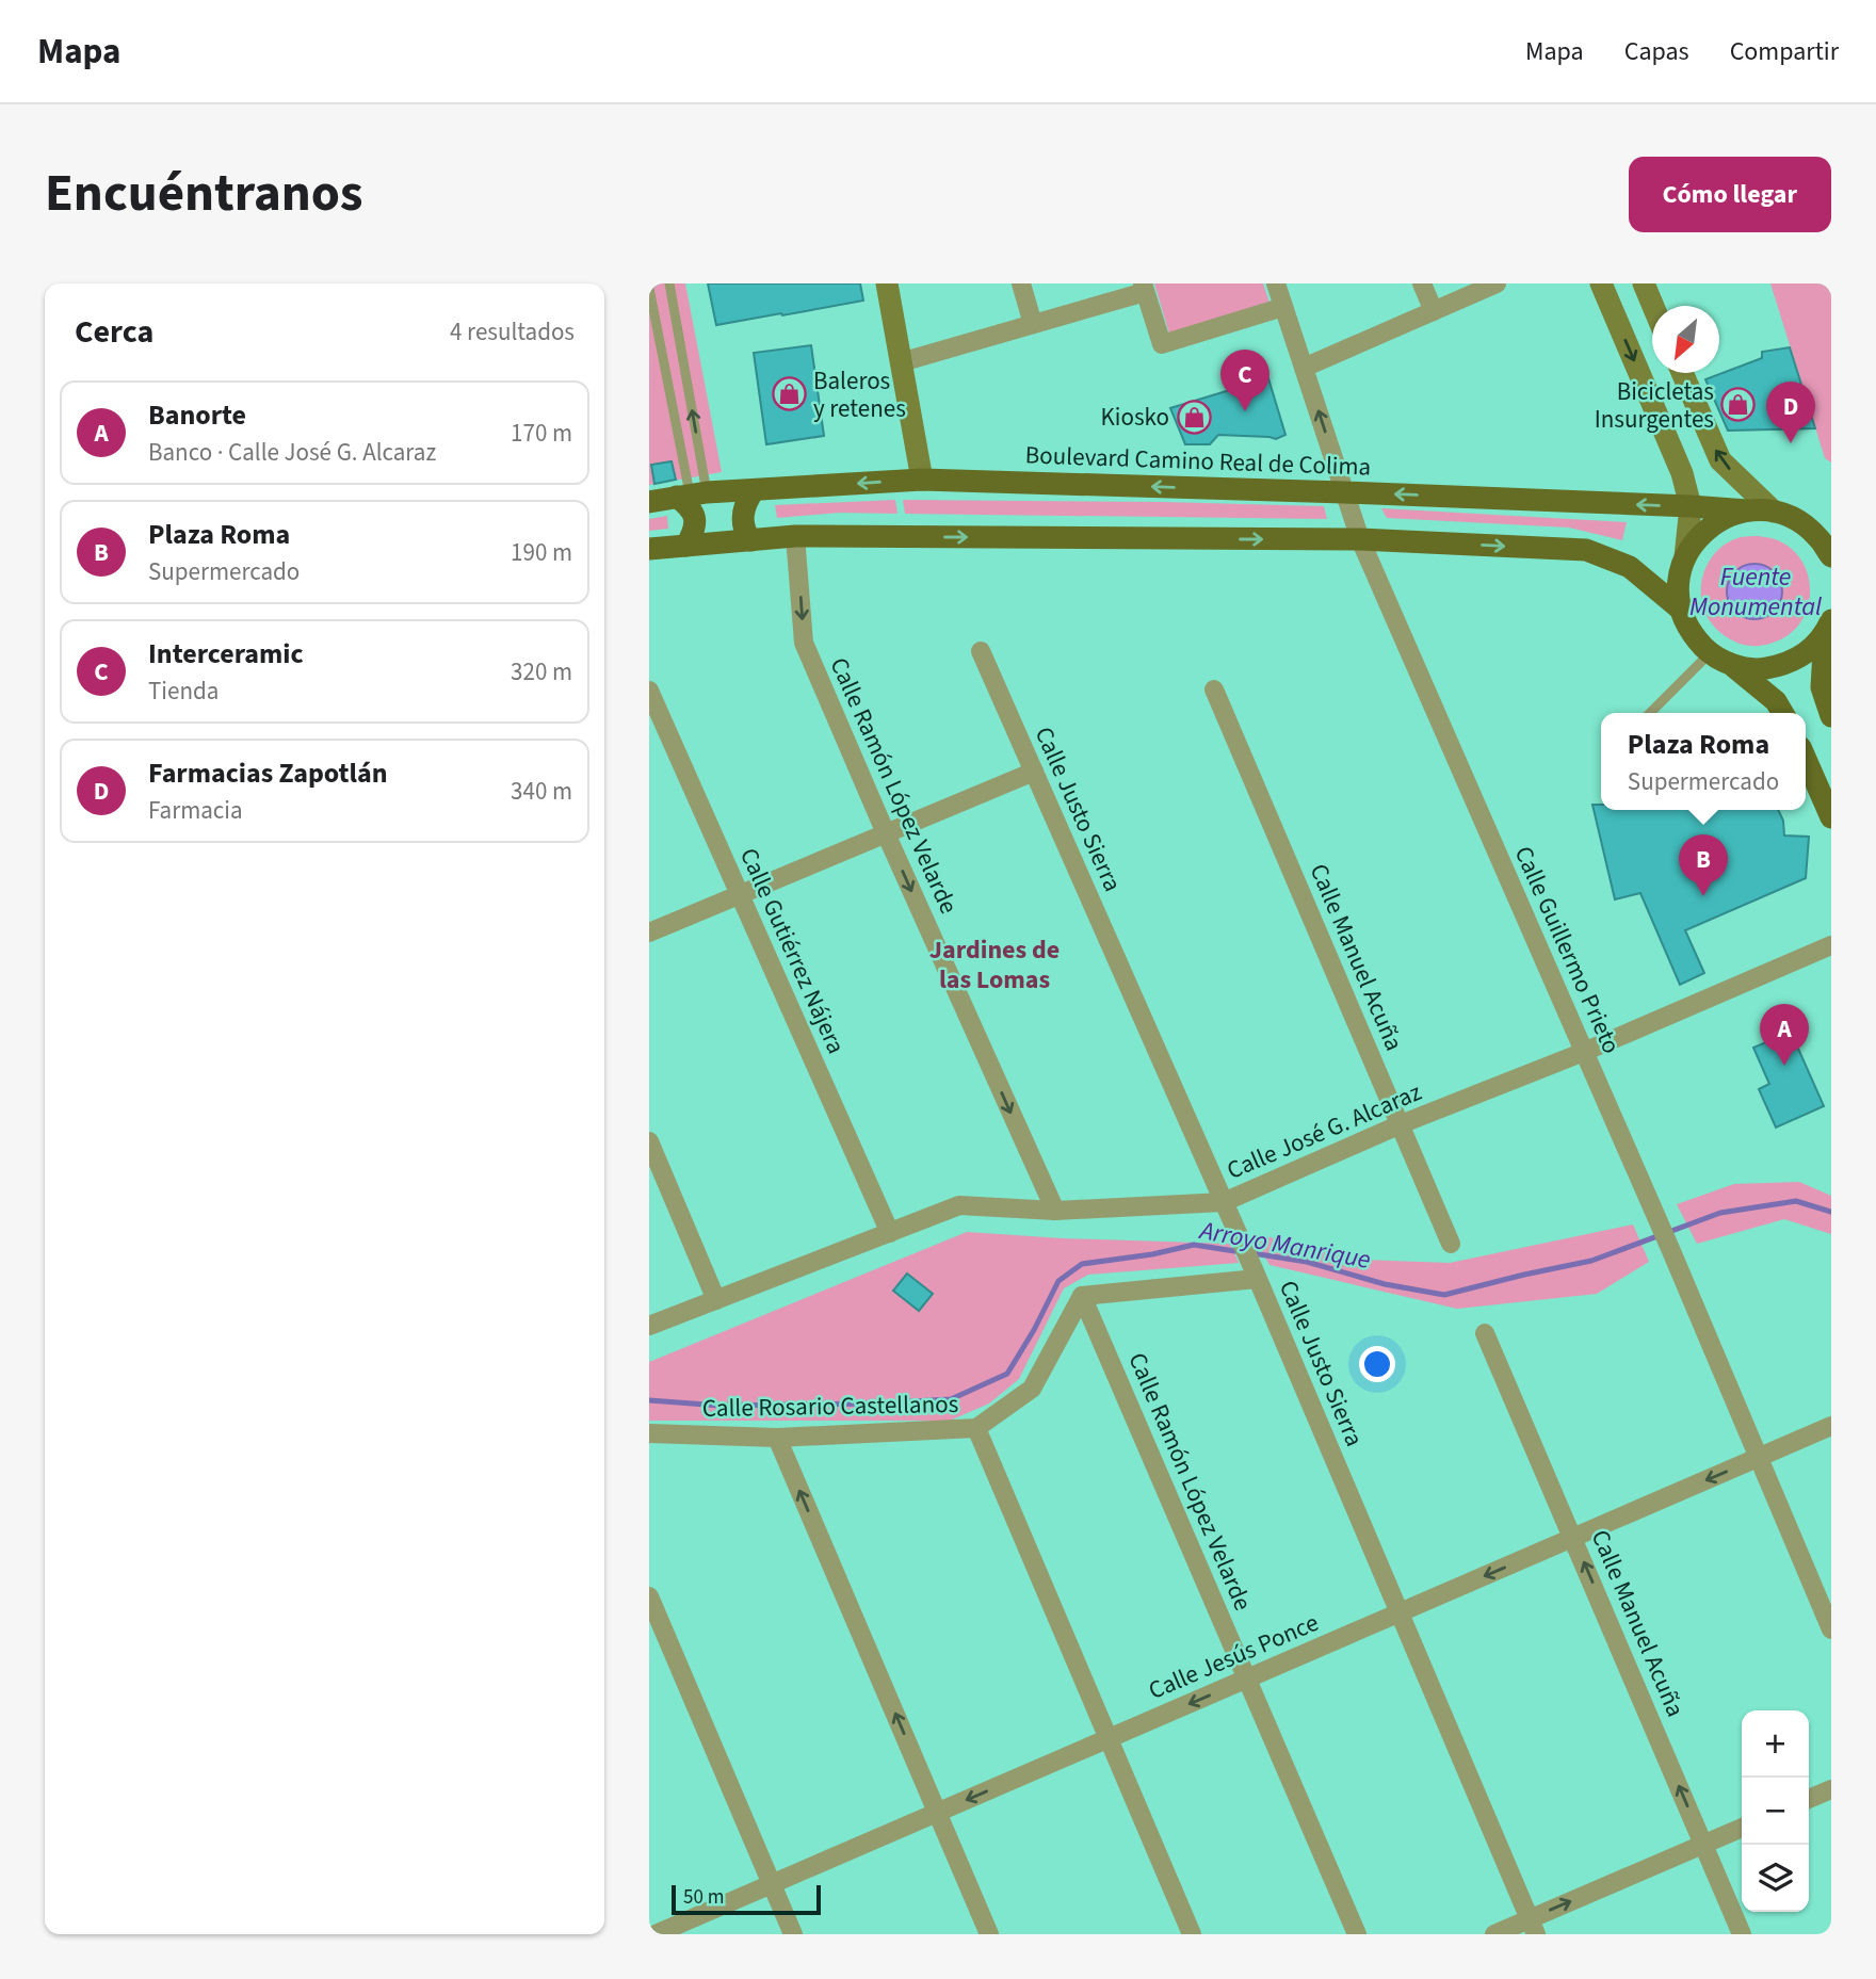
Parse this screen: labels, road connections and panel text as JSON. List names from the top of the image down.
{
  "streets": {
    "main road": ["Boulevard Camino Real de Colima"],
    "street": [
      "Calle Ramón López Velarde",
      "Calle Justo Sierra",
      "Calle Guillermo Prieto",
      "Calle Gutiérrez Nájera",
      "Calle Manuel Acuña",
      "Calle José G. Alcaraz",
      "Calle Rosario Castellanos",
      "Calle Jesús Ponce"
    ]
  },
  "crossings": [
    ["Boulevard Camino Real de Colima", "Calle Guillermo Prieto"],
    ["Calle Ramón López Velarde", "Calle José G. Alcaraz"],
    ["Calle Ramón López Velarde", "Calle Rosario Castellanos"],
    ["Calle Ramón López Velarde", "Calle Jesús Ponce"],
    ["Calle Justo Sierra", "Calle José G. Alcaraz"],
    ["Calle Justo Sierra", "Calle Jesús Ponce"],
    ["Calle Guillermo Prieto", "Calle José G. Alcaraz"],
    ["Calle Guillermo Prieto", "Calle Jesús Ponce"],
    ["Calle Gutiérrez Nájera", "Calle José G. Alcaraz"],
    ["Calle Manuel Acuña", "Calle José G. Alcaraz"],
    ["Calle Manuel Acuña", "Calle Jesús Ponce"]
  ],
  "one_way": ["Calle Ramón López Velarde", "Calle Jesús Ponce"],
  "districts": ["Jardines de las Lomas"],
  "water": ["Fuente Monumental", "Arroyo Manrique"],
  "places": {
    "shop": ["Baleros y retenes", "Bicicletas Insurgentes", "Kiosko"]
  },
  "scale_bar": "50 m",
  "north": "bottom left",
  "page": {
    "header": "Mapa",
    "nav": ["Mapa", "Capas", "Compartir"],
    "title": "Encuéntranos",
    "buttons": "Cómo llegar",
    "heading": ["Cerca", "4 resultados"],
    "pins": [
      "C",
      "D",
      "B",
      "A"
    ],
    "list": [
      {
        "mark": "A",
        "name": "Banorte",
        "note": "Banco · Calle José G. Alcaraz",
        "value": "170 m"
      },
      {
        "mark": "B",
        "name": "Plaza Roma",
        "note": "Supermercado",
        "value": "190 m"
      },
      {
        "mark": "C",
        "name": "Interceramic",
        "note": "Tienda",
        "value": "320 m"
      },
      {
        "mark": "D",
        "name": "Farmacias Zapotlán",
        "note": "Farmacia",
        "value": "340 m"
      }
    ],
    "popup": ["Plaza Roma", "Supermercado"],
    "map_buttons": ["+", "−"],
    "scale": "50 m"
  }
}
